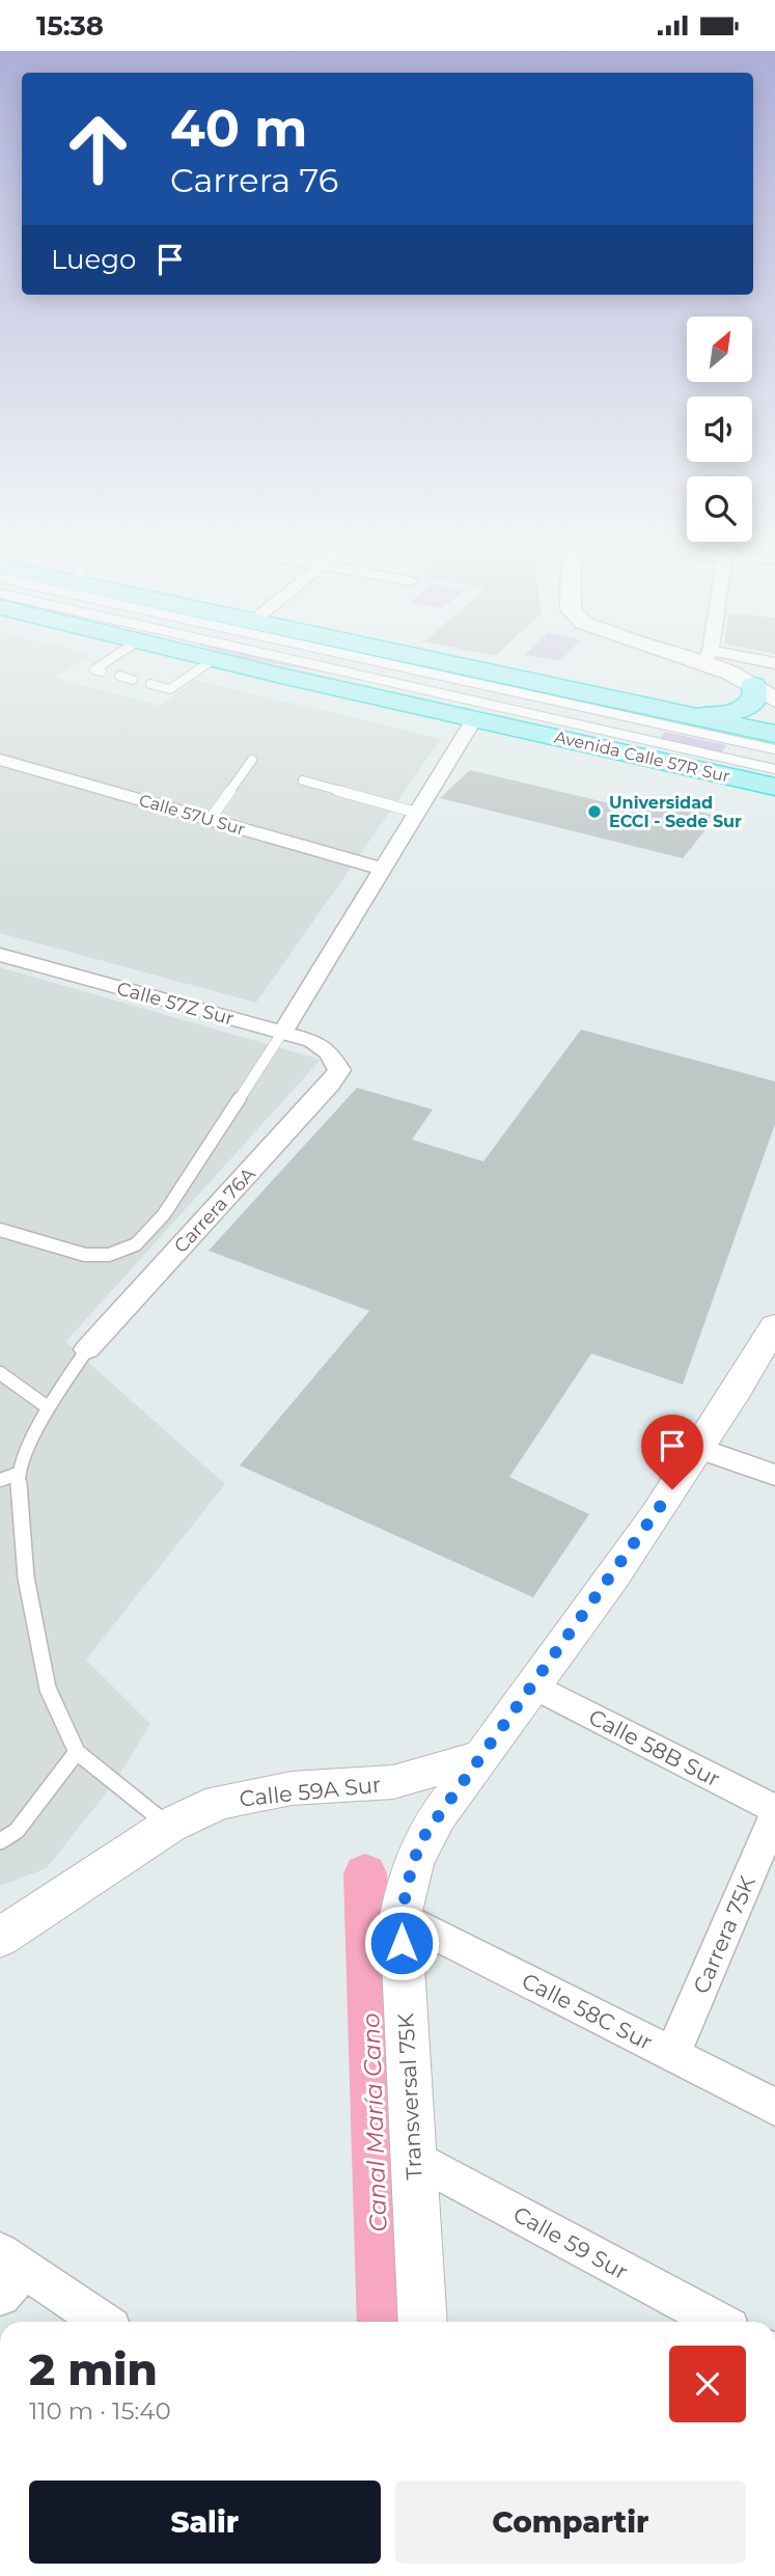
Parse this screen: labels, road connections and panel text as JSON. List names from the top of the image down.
{
  "streets": {
    "highway": ["Avenida Calle 57R Sur"],
    "street": [
      "Calle 57U Sur",
      "Calle 57Z Sur",
      "Carrera 76A",
      "Calle 58B Sur",
      "Calle 59A Sur",
      "Carrera 75K",
      "Calle 58C Sur",
      "Transversal 75K",
      "Calle 59 Sur"
    ]
  },
  "crossings": [
    ["Calle 57Z Sur", "Carrera 76A"],
    ["Calle 58B Sur", "Transversal 75K"],
    ["Calle 59A Sur", "Transversal 75K"],
    ["Carrera 75K", "Calle 58C Sur"],
    ["Calle 58C Sur", "Transversal 75K"],
    ["Transversal 75K", "Calle 59 Sur"]
  ],
  "water": ["Canal María Cano"],
  "places": ["Universidad ECCI - Sede Sur"],
  "north": "top right",
  "page": {
    "status": "15:38",
    "turn": ["40 m", "Carrera 76"],
    "then": "Luego",
    "heading": ["2 min", "110 m · 15:40"],
    "buttons": ["Salir", "Compartir"]
  }
}
